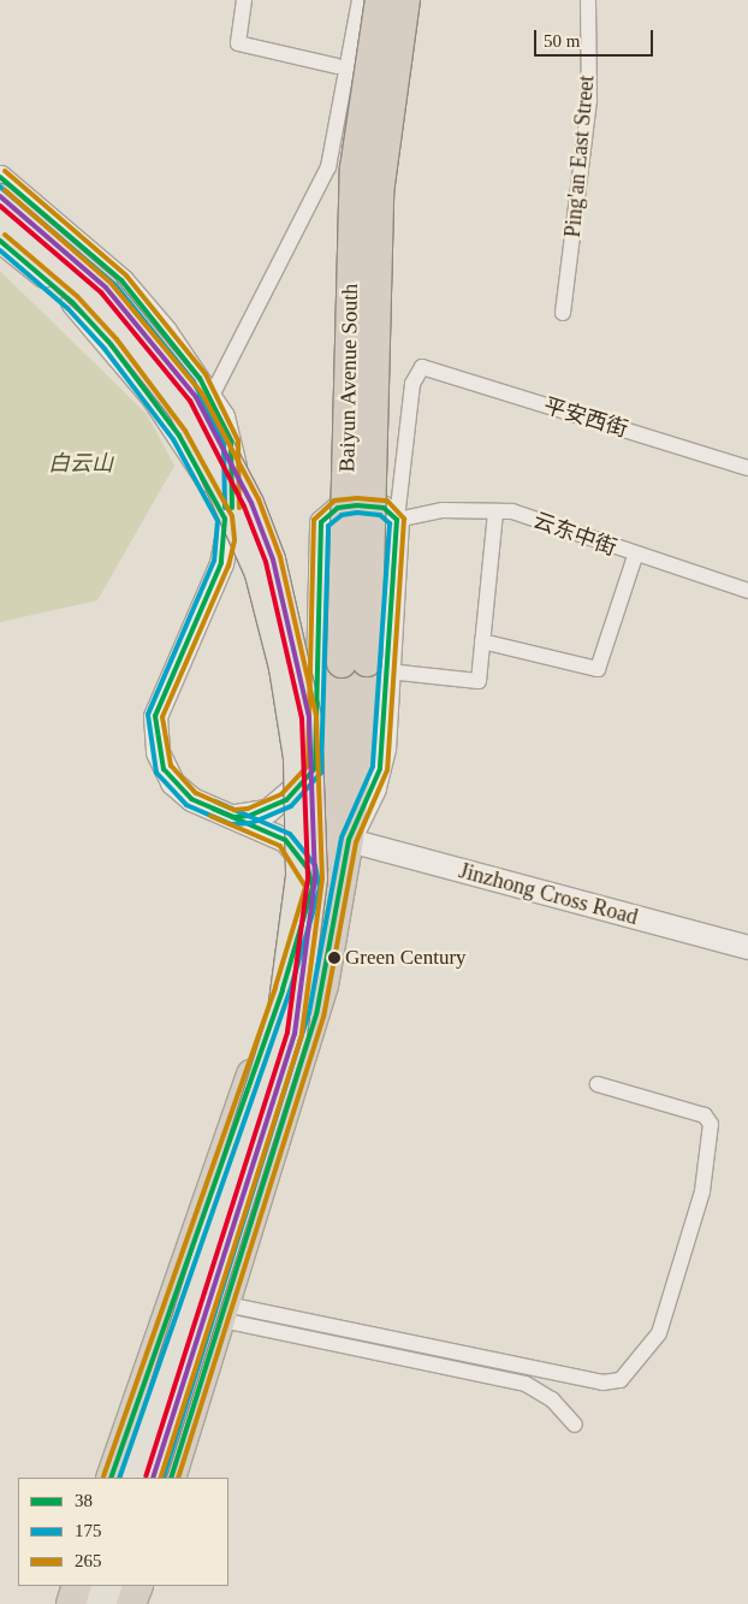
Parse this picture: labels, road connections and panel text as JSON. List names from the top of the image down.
{
  "streets": {
    "highway": ["Baiyun Avenue South"],
    "street": [
      "Ping'an East Street",
      "平安西街",
      "云东中街",
      "Jinzhong Cross Road"
    ]
  },
  "crossings": [
    ["Baiyun Avenue South", "Jinzhong Cross Road"],
    ["平安西街", "云东中街"]
  ],
  "parks": ["白云山"],
  "places": ["Green Century"],
  "lines": ["transit line 265", "transit line 38", "transit line 175"],
  "legend": ["38", "175", "265"],
  "scale_bar": "50 m"
}
